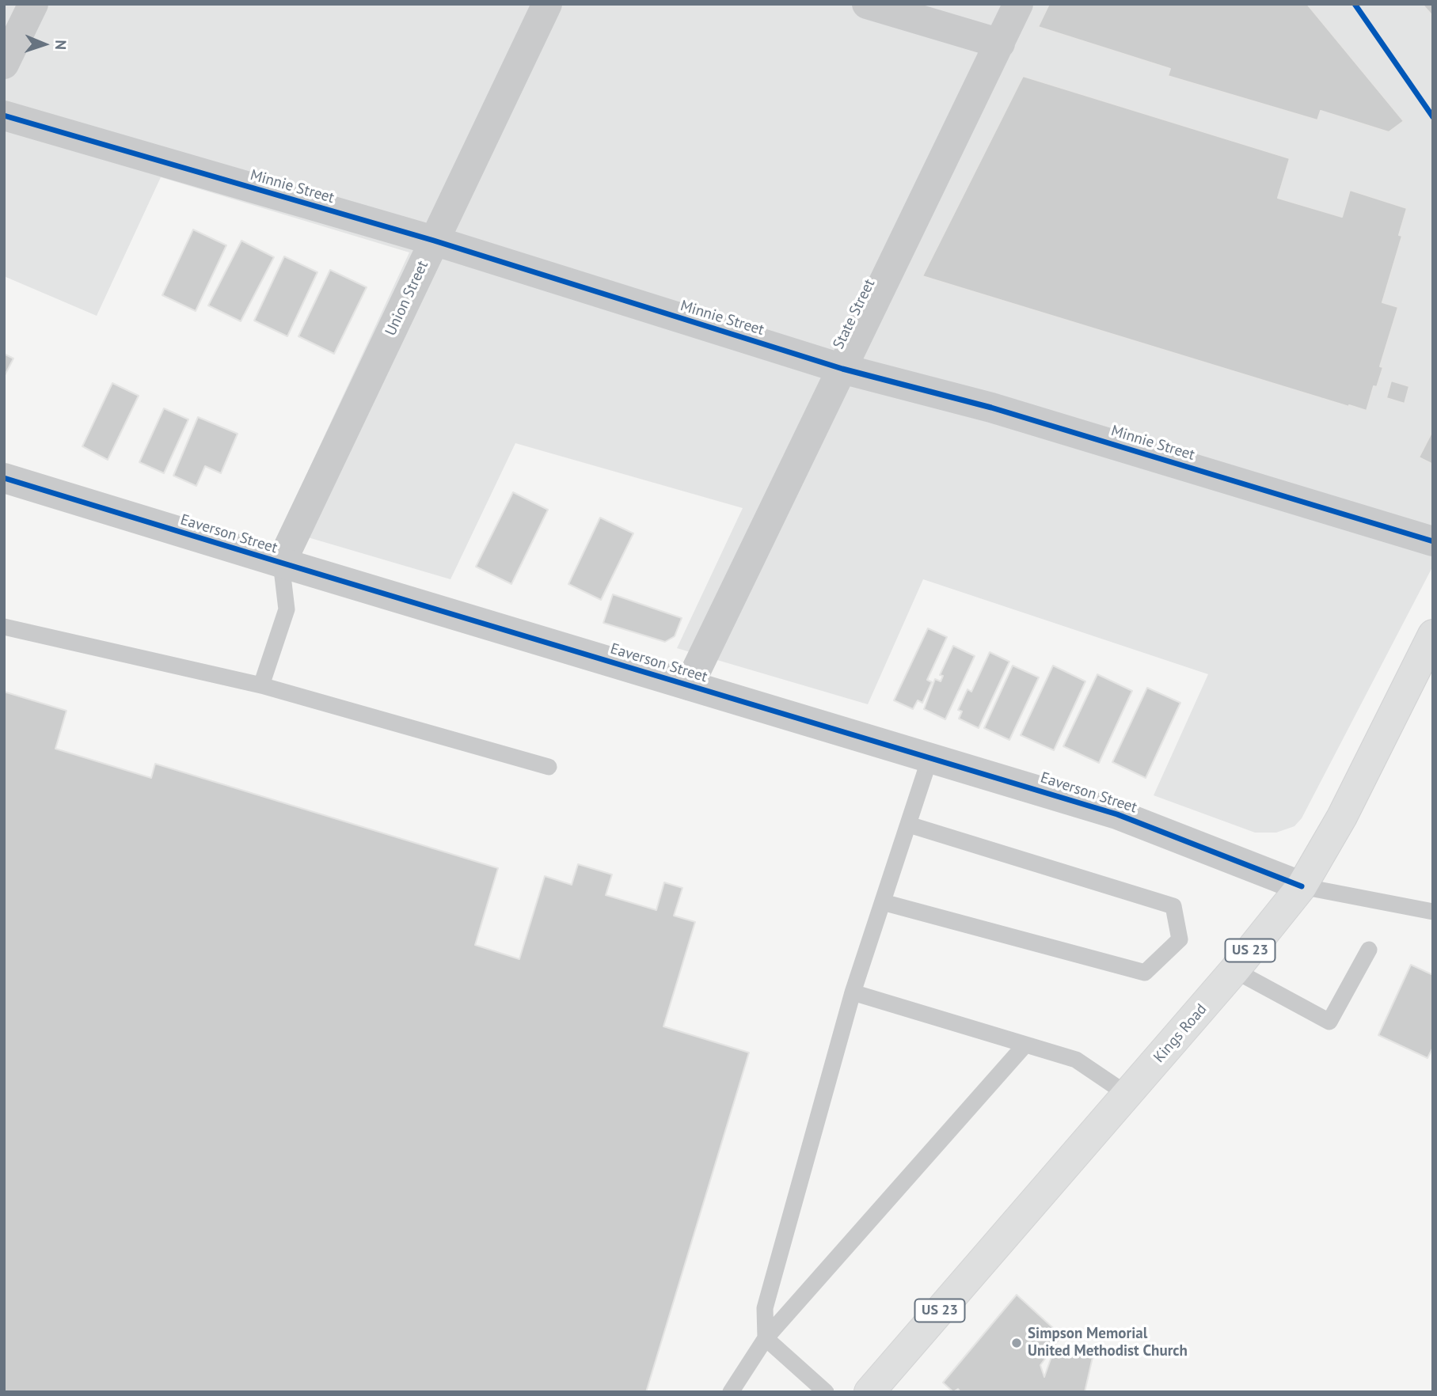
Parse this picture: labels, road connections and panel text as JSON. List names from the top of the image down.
{
  "streets": {
    "main road": ["US 23", "Kings Road"],
    "street": [
      "Minnie Street",
      "Union Street",
      "State Street",
      "Eaverson Street"
    ]
  },
  "crossings": [
    ["Minnie Street", "Union Street"],
    ["Minnie Street", "State Street"],
    ["Union Street", "Eaverson Street"],
    ["State Street", "Eaverson Street"],
    ["Eaverson Street", "Kings Road"]
  ],
  "places": ["Simpson Memorial United Methodist Church"],
  "north": "right"
}
